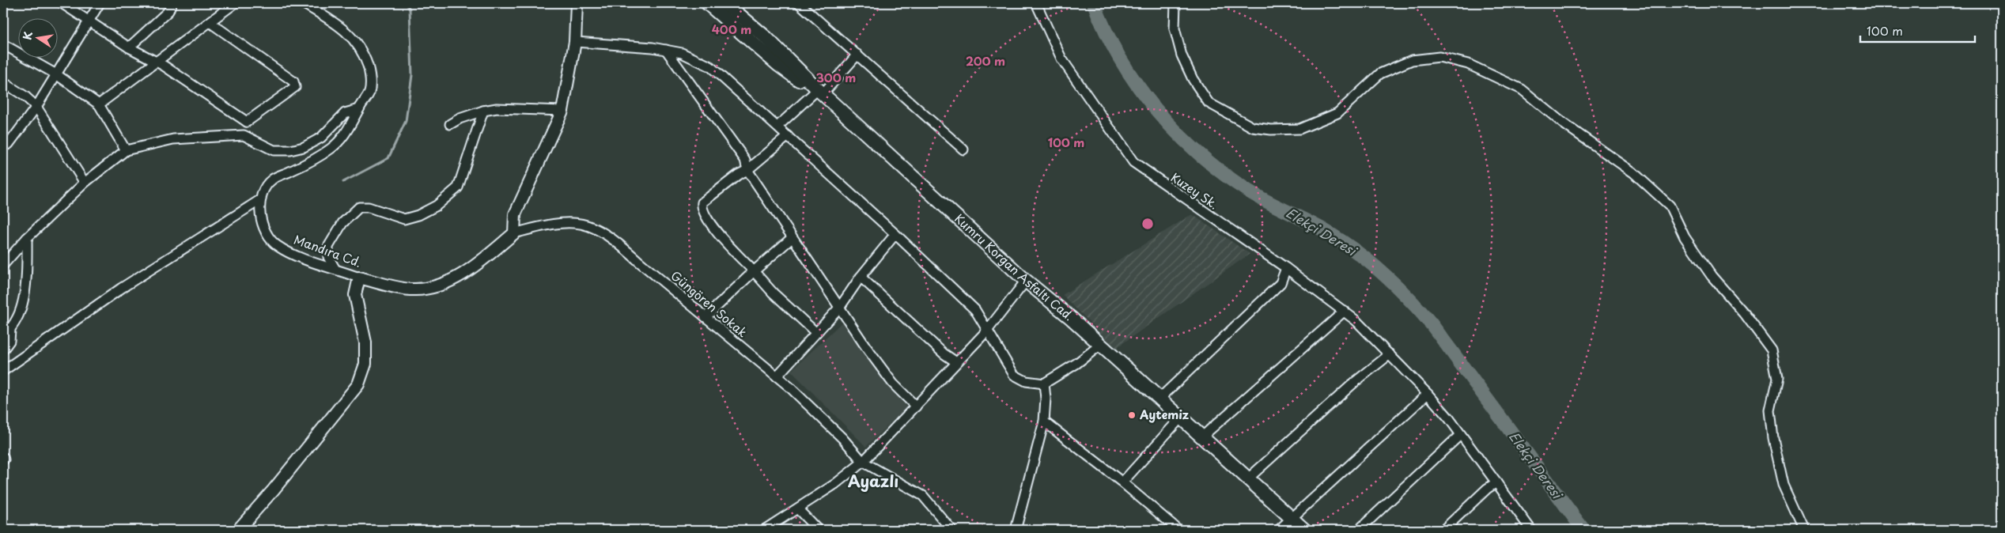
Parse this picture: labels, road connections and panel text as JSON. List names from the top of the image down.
{
  "streets": {
    "main road": ["Kumru Korgan Asfaltı Cad."],
    "street": ["Kuzey Sk.", "Mandıra Cd.", "Güngören Sokak"]
  },
  "crossings": [
    ["Mandıra Cd.", "Güngören Sokak"]
  ],
  "districts": ["Ayazlı"],
  "water": ["Elekçi Deresi"],
  "places": ["Aytemiz"],
  "scale_bar": "100 m",
  "north": "left",
  "rings": [
    "400 m",
    "200 m",
    "300 m",
    "100 m"
  ]
}
